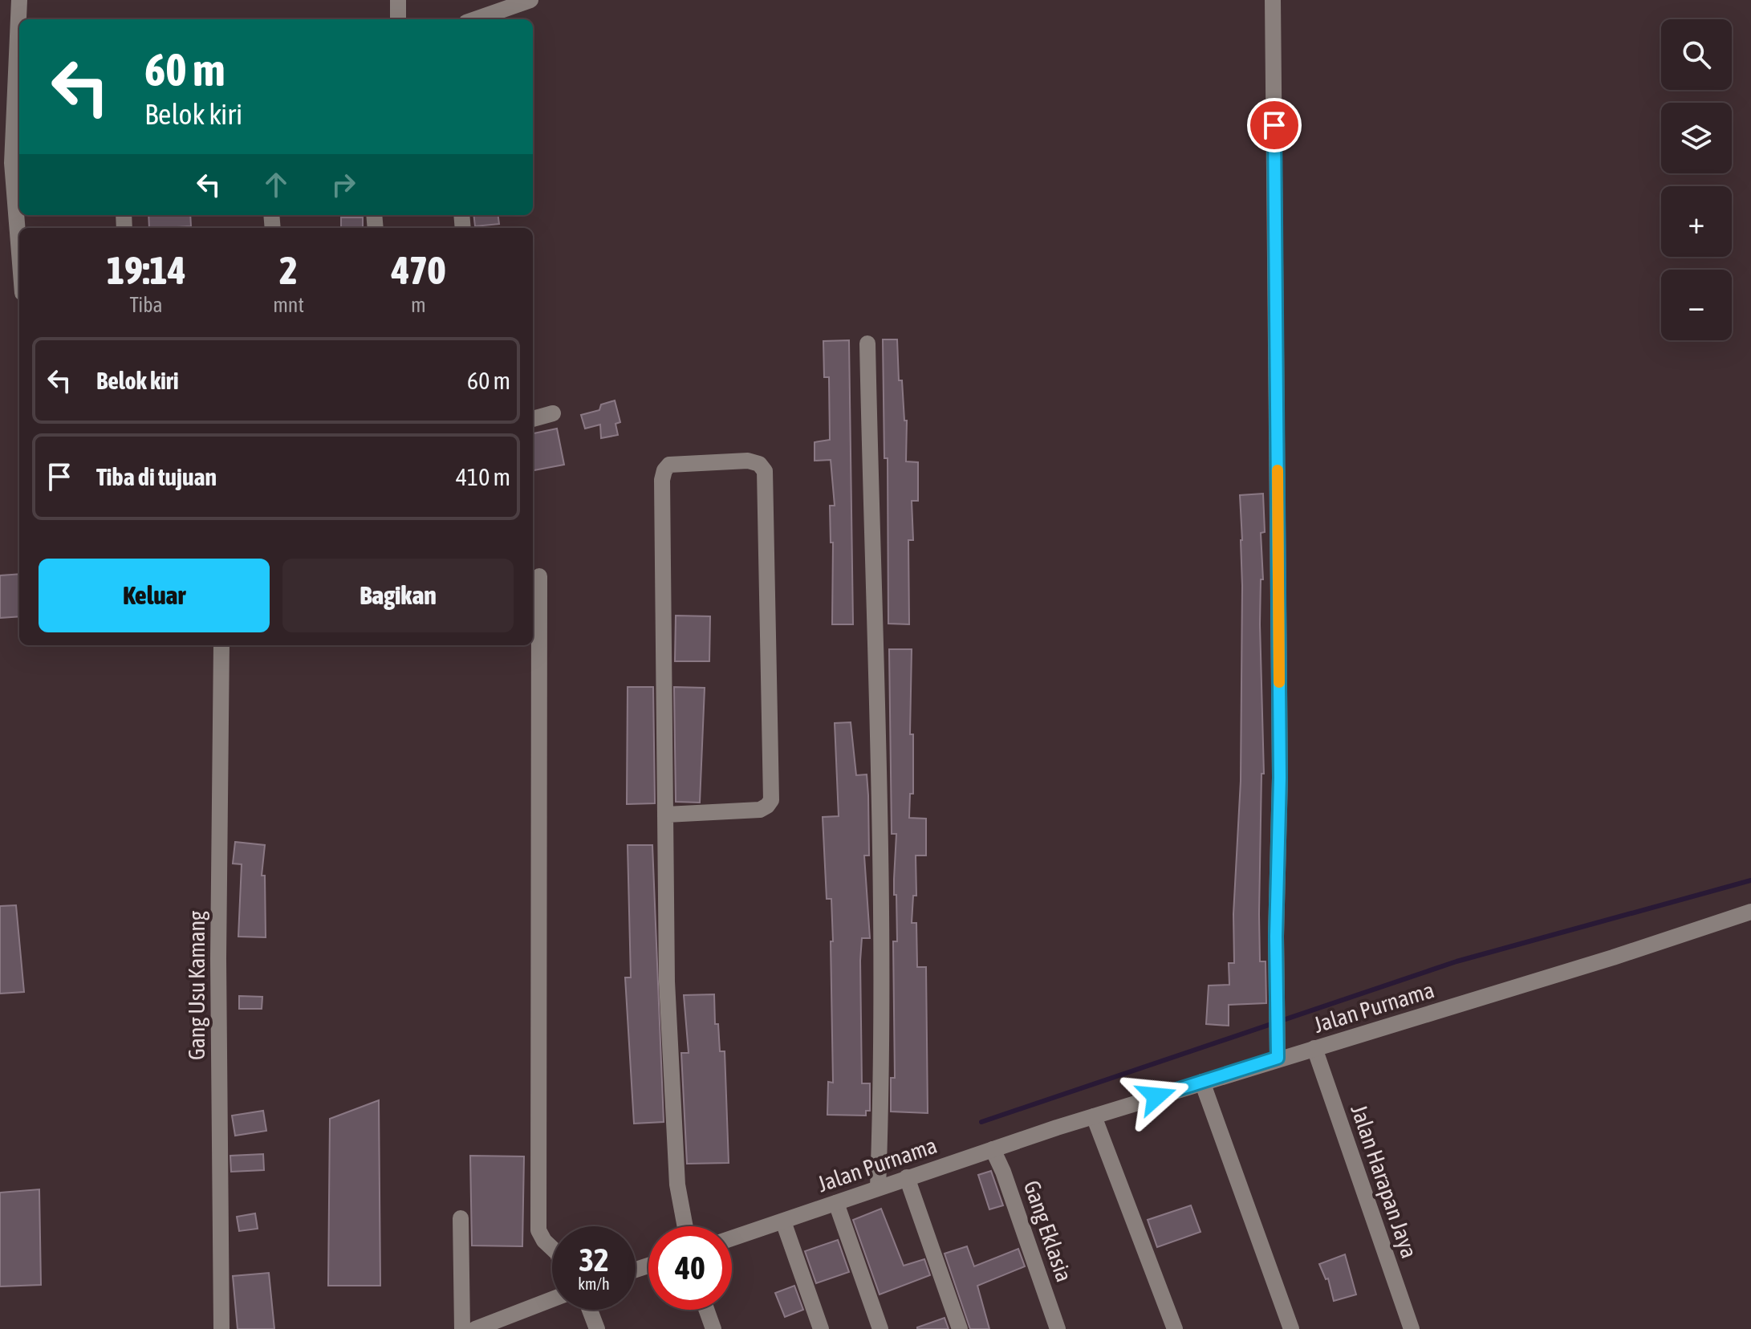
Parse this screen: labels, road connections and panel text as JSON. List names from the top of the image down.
{
  "streets": {
    "street": [
      "Gang Usu Kamang",
      "Jalan Purnama",
      "Jalan Harapan Jaya",
      "Gang Eklasia"
    ]
  },
  "crossings": [
    ["Jalan Purnama", "Jalan Harapan Jaya"],
    ["Jalan Purnama", "Gang Eklasia"]
  ],
  "page": {
    "map_buttons": ["+", "−"],
    "turn": ["60 m", "Belok kiri"],
    "eta": [
      "19:14",
      "Tiba",
      "2",
      "mnt",
      "470",
      "m"
    ],
    "list": [
      {
        "name": "Belok kiri",
        "value": "60 m"
      },
      {
        "name": "Tiba di tujuan",
        "value": "410 m"
      }
    ],
    "buttons": ["Keluar", "Bagikan"],
    "speed": "32 km/h",
    "limit": "40"
  }
}
